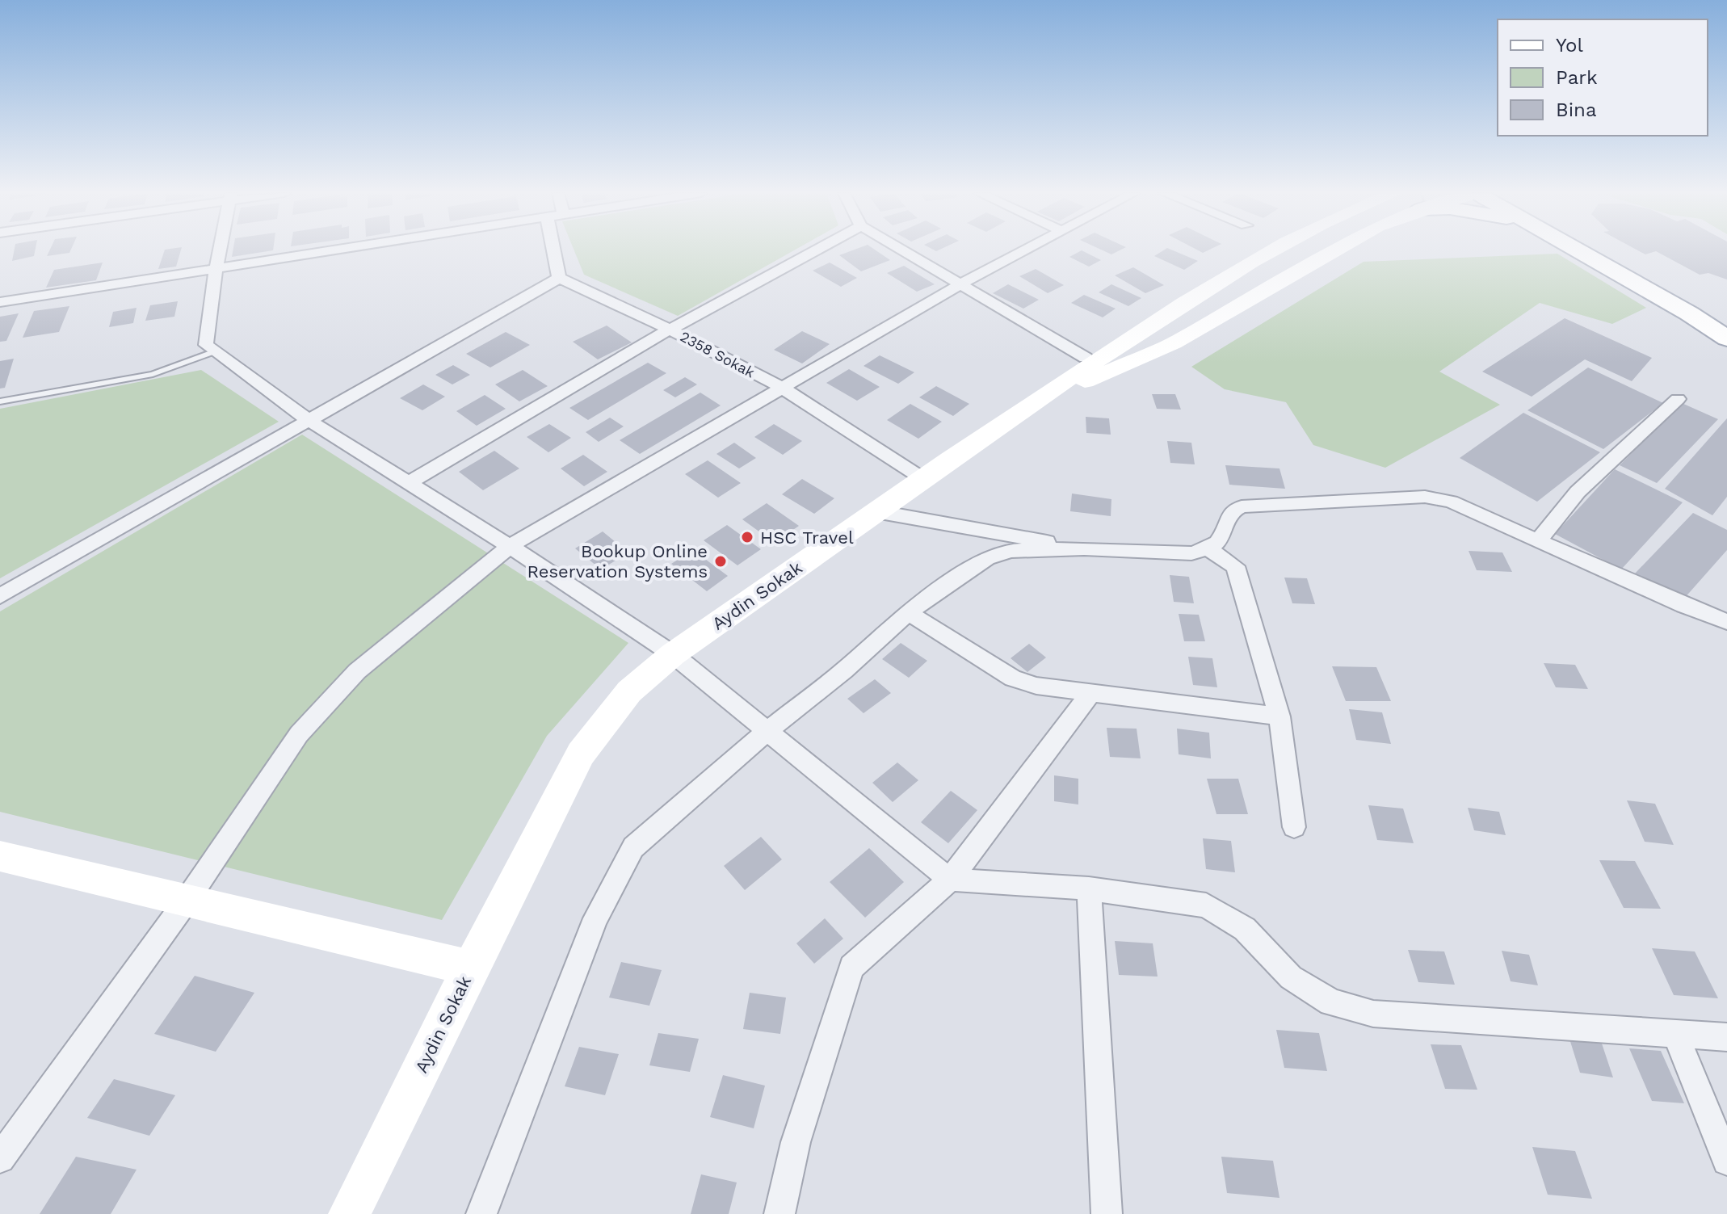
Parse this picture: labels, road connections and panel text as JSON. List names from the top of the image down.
{
  "streets": {
    "street": ["2358 Sokak", "Aydin Sokak"]
  },
  "crossings": [
    ["2358 Sokak", "Aydin Sokak"]
  ],
  "places": ["HSC Travel", "Bookup Online Reservation Systems"],
  "legend": ["Yol", "Park", "Bina"]
}
